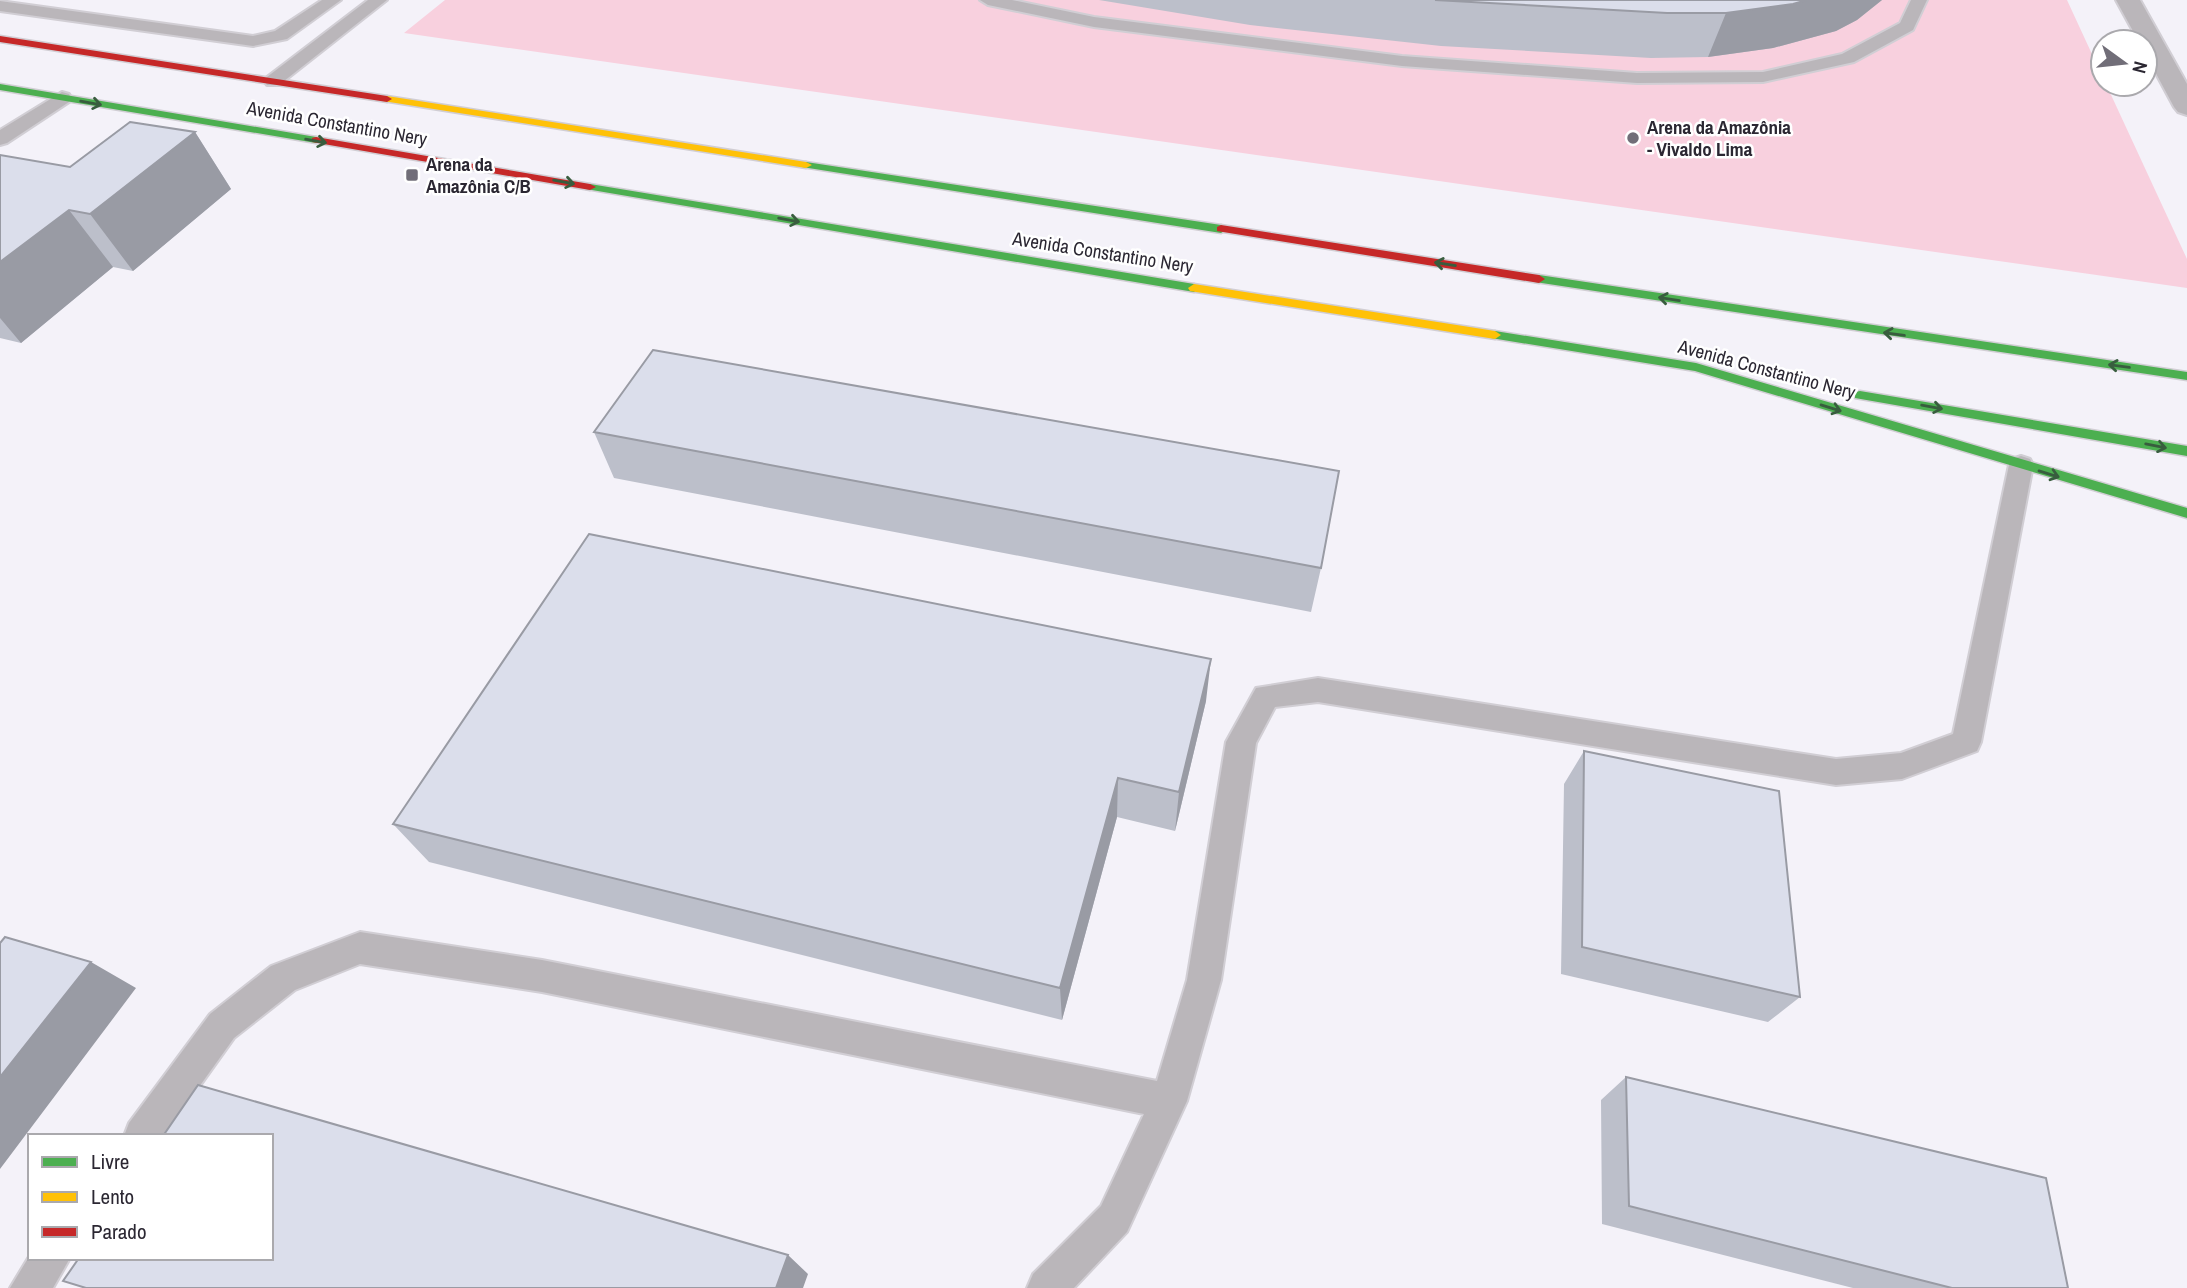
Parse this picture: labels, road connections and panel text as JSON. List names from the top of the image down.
{
  "streets": {
    "highway": ["Avenida Constantino Nery"]
  },
  "places": {
    "other": ["Arena da Amazônia - Vivaldo Lima"],
    "transit": ["Arena da Amazônia C/B"]
  },
  "legend": ["Livre", "Lento", "Parado"],
  "north": "right"
}
